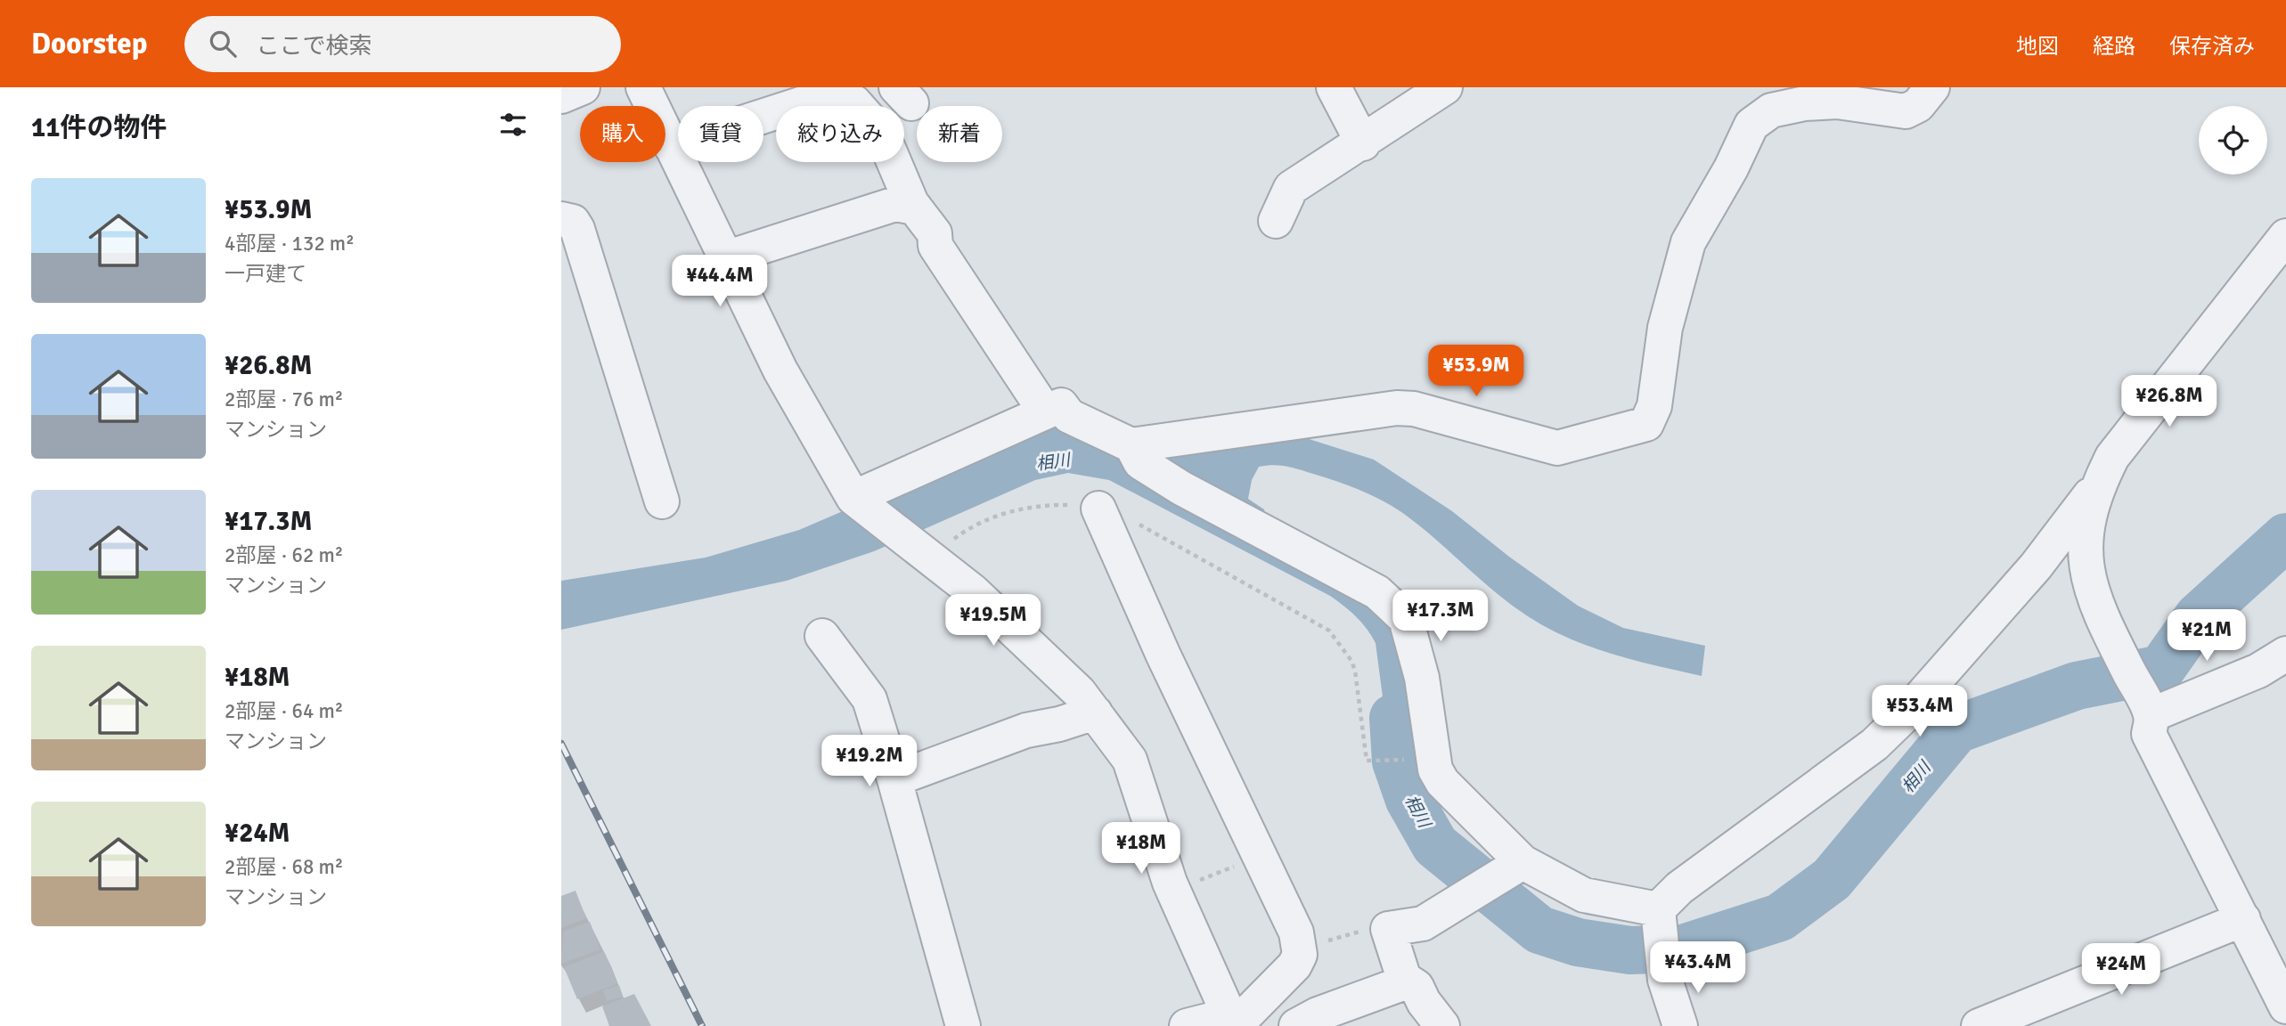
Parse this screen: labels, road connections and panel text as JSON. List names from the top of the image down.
{
  "water": ["相川"],
  "page": {
    "header": "Doorstep",
    "search": "ここで検索",
    "nav": ["地図", "経路", "保存済み"],
    "heading": "11件の物件",
    "chip": [
      "購入",
      "賃貸",
      "絞り込み",
      "新着"
    ],
    "list": [
      {
        "name": "¥53.9M",
        "note": "4部屋 · 132 m² · 一戸建て"
      },
      {
        "name": "¥26.8M",
        "note": "2部屋 · 76 m² · マンション"
      },
      {
        "name": "¥17.3M",
        "note": "2部屋 · 62 m² · マンション"
      },
      {
        "name": "¥18M",
        "note": "2部屋 · 64 m² · マンション"
      },
      {
        "name": "¥24M",
        "note": "2部屋 · 68 m² · マンション"
      }
    ],
    "price": [
      "¥44.4M",
      "¥53.9M",
      "¥26.8M",
      "¥17.3M",
      "¥19.5M",
      "¥21M",
      "¥53.4M",
      "¥19.2M",
      "¥18M",
      "¥43.4M",
      "¥24M"
    ]
  }
}
